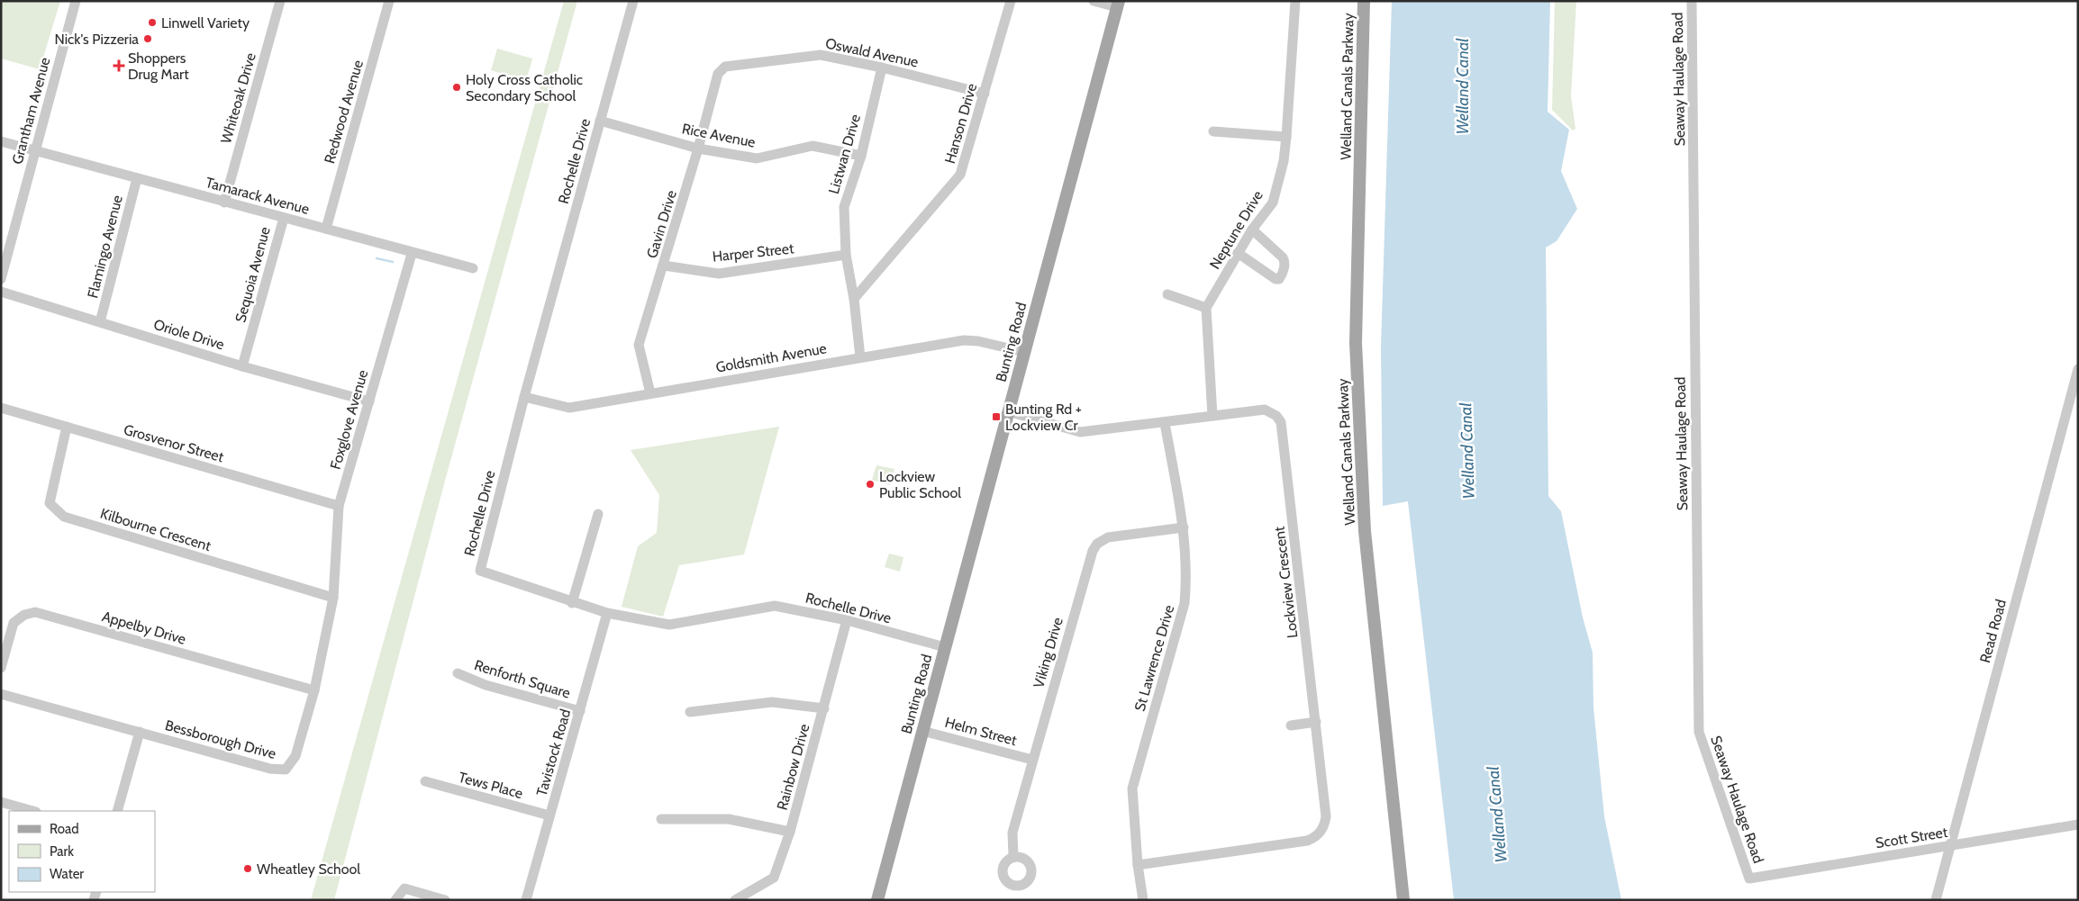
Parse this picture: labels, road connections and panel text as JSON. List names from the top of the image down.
{
  "streets": {
    "main road": ["Welland Canals Parkway", "Bunting Road"],
    "street": [
      "Oswald Avenue",
      "Seaway Haulage Road",
      "Whiteoak Drive",
      "Grantham Avenue",
      "Redwood Avenue",
      "Hanson Drive",
      "Rice Avenue",
      "Listwan Drive",
      "Rochelle Drive",
      "Tamarack Avenue",
      "Gavin Drive",
      "Neptune Drive",
      "Flamingo Avenue",
      "Harper Street",
      "Sequoia Avenue",
      "Oriole Drive",
      "Goldsmith Avenue",
      "Foxglove Avenue",
      "Grosvenor Street",
      "Kilbourne Crescent",
      "Lockview Crescent",
      "Appelby Drive",
      "Read Road",
      "Viking Drive",
      "St Lawrence Drive",
      "Renforth Square",
      "Helm Street",
      "Bessborough Drive",
      "Tavistock Road",
      "Rainbow Drive",
      "Tews Place",
      "Scott Street"
    ]
  },
  "crossings": [
    ["Oswald Avenue", "Hanson Drive"],
    ["Oswald Avenue", "Listwan Drive"],
    ["Oswald Avenue", "Gavin Drive"],
    ["Seaway Haulage Road", "Scott Street"],
    ["Whiteoak Drive", "Tamarack Avenue"],
    ["Grantham Avenue", "Tamarack Avenue"],
    ["Redwood Avenue", "Tamarack Avenue"],
    ["Hanson Drive", "Listwan Drive"],
    ["Rice Avenue", "Listwan Drive"],
    ["Rice Avenue", "Rochelle Drive"],
    ["Rice Avenue", "Gavin Drive"],
    ["Listwan Drive", "Harper Street"],
    ["Listwan Drive", "Goldsmith Avenue"],
    ["Rochelle Drive", "Bunting Road"],
    ["Rochelle Drive", "Goldsmith Avenue"],
    ["Rochelle Drive", "Tavistock Road"],
    ["Rochelle Drive", "Rainbow Drive"],
    ["Tamarack Avenue", "Flamingo Avenue"],
    ["Tamarack Avenue", "Sequoia Avenue"],
    ["Tamarack Avenue", "Foxglove Avenue"],
    ["Gavin Drive", "Harper Street"],
    ["Gavin Drive", "Goldsmith Avenue"],
    ["Flamingo Avenue", "Oriole Drive"],
    ["Sequoia Avenue", "Oriole Drive"],
    ["Oriole Drive", "Foxglove Avenue"],
    ["Bunting Road", "Goldsmith Avenue"],
    ["Bunting Road", "Lockview Crescent"],
    ["Bunting Road", "Helm Street"],
    ["Foxglove Avenue", "Grosvenor Street"],
    ["Foxglove Avenue", "Kilbourne Crescent"],
    ["Foxglove Avenue", "Bessborough Drive"],
    ["Grosvenor Street", "Kilbourne Crescent"],
    ["Kilbourne Crescent", "Bessborough Drive"],
    ["Lockview Crescent", "St Lawrence Drive"],
    ["Appelby Drive", "Bessborough Drive"],
    ["Read Road", "Scott Street"],
    ["Viking Drive", "St Lawrence Drive"],
    ["Viking Drive", "Helm Street"],
    ["Renforth Square", "Tavistock Road"],
    ["Tavistock Road", "Tews Place"]
  ],
  "water": ["Welland Canal"],
  "places": {
    "other": [
      "Linwell Variety",
      "Nick's Pizzeria",
      "Holy Cross Catholic Secondary School",
      "Lockview Public School",
      "Wheatley School"
    ],
    "health": ["Shoppers Drug Mart"],
    "transit": ["Bunting Rd + Lockview Cr"]
  },
  "legend": ["Road", "Park", "Water"]
}
